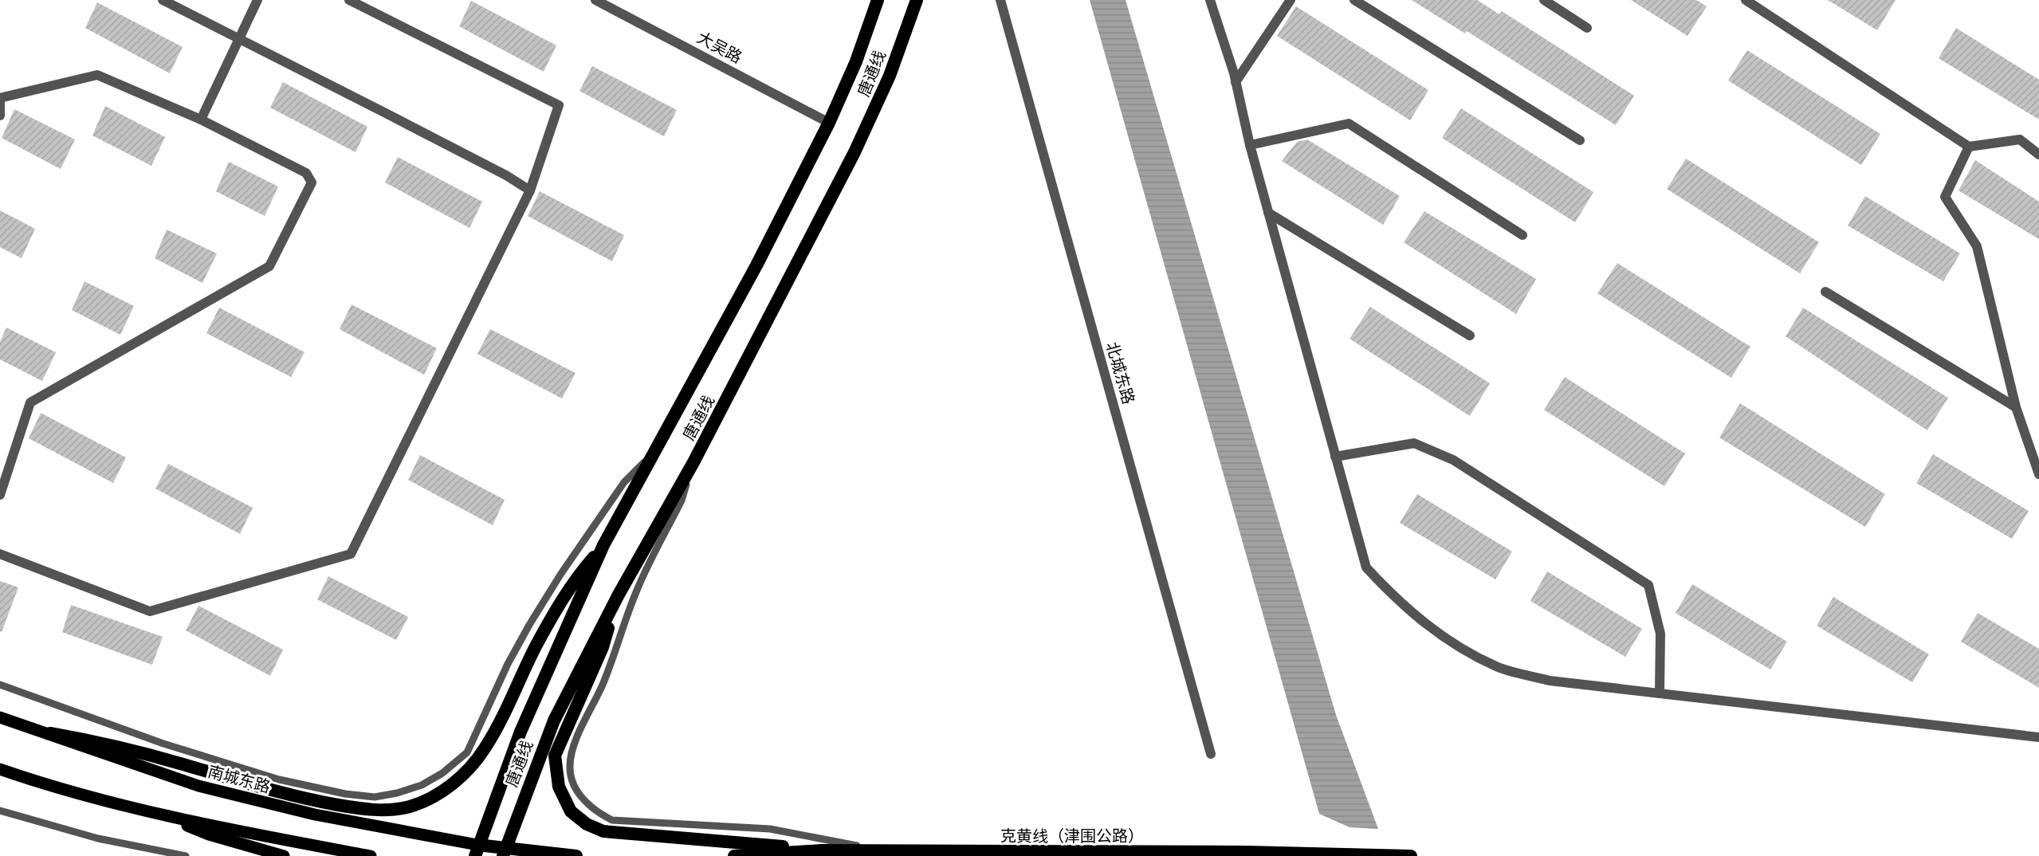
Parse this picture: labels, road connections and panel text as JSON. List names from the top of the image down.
{
  "streets": {
    "highway": ["唐通线", "克黄线（津围公路）"],
    "main road": ["南城东路"],
    "street": ["大吴路", "北城东路"]
  },
  "crossings": [
    ["大吴路", "唐通线"],
    ["唐通线", "南城东路"]
  ]
}
